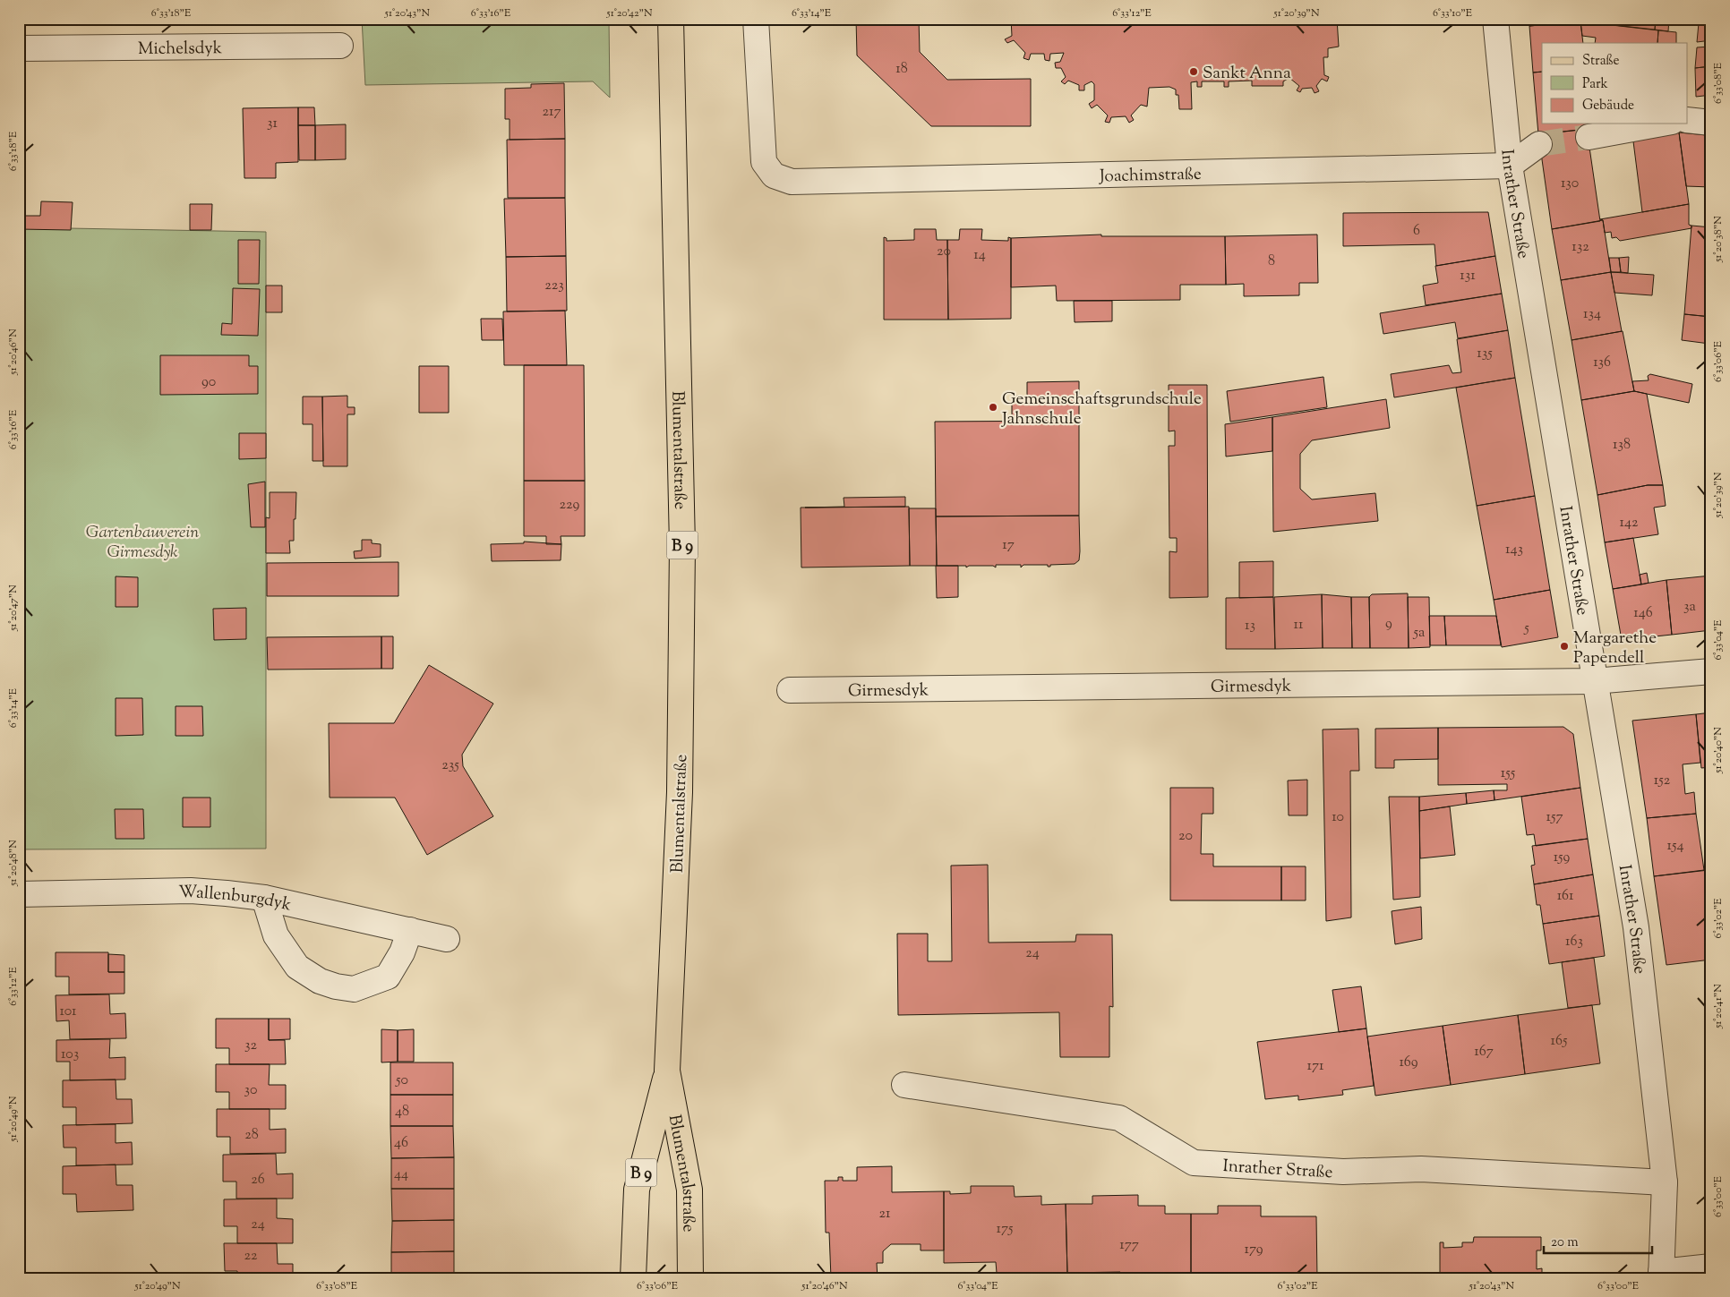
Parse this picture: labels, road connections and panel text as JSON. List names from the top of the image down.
{
  "streets": {
    "main road": ["Blumentalstraße", "B 9"],
    "street": [
      "Michelsdyk",
      "Joachimstraße",
      "Inrather Straße",
      "Girmesdyk",
      "Wallenburgdyk"
    ]
  },
  "crossings": [
    ["Joachimstraße", "Inrather Straße"],
    ["Inrather Straße", "Girmesdyk"]
  ],
  "parks": ["Gartenbauverein Girmesdyk"],
  "places": ["Sankt Anna", "Gemeinschaftsgrundschule Jahnschule", "Margarethe Papendell"],
  "house_numbers": [
    "18",
    "217",
    "31",
    "130",
    "6",
    "132",
    "20",
    "14",
    "8",
    "131",
    "223",
    "134",
    "135",
    "136",
    "90",
    "138",
    "229",
    "142",
    "17",
    "143",
    "3a",
    "146",
    "9",
    "11",
    "13",
    "5",
    "5a",
    "235",
    "155",
    "152",
    "10",
    "157",
    "20",
    "154",
    "159",
    "161",
    "163",
    "24",
    "101",
    "165",
    "32",
    "167",
    "103",
    "169",
    "171",
    "50",
    "30",
    "48",
    "28",
    "46",
    "44",
    "26",
    "21",
    "24",
    "175",
    "177",
    "179",
    "22"
  ],
  "legend": ["Straße", "Park", "Gebäude"],
  "scale_bar": "20 m",
  "coordinates": [
    "6°33'18\"E",
    "51°20'43\"N",
    "6°33'16\"E",
    "51°20'42\"N",
    "6°33'14\"E",
    "6°33'12\"E",
    "51°20'39\"N",
    "6°33'10\"E",
    "6°33'08\"E",
    "51°20'38\"N",
    "51°20'46\"N",
    "6°33'06\"E",
    "51°20'47\"N",
    "6°33'04\"E",
    "51°20'40\"N",
    "51°20'48\"N",
    "6°33'02\"E",
    "51°20'41\"N",
    "51°20'49\"N",
    "6°33'00\"E"
  ]
}
